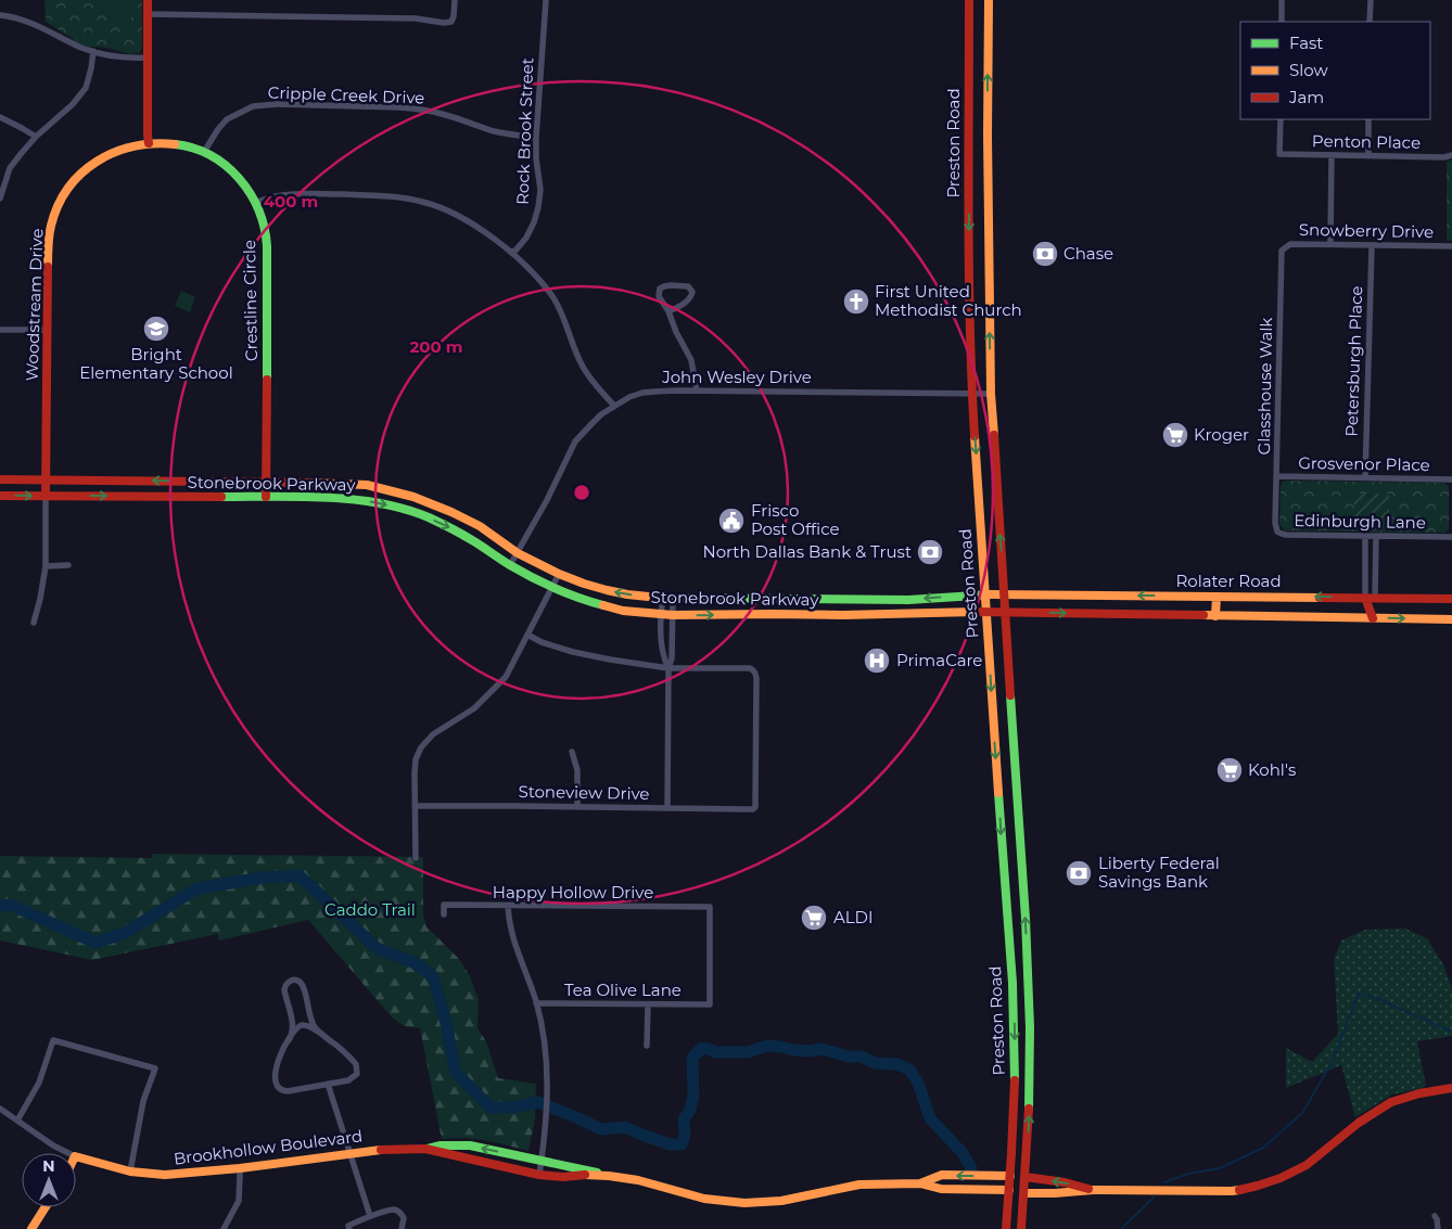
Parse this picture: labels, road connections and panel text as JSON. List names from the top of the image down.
{
  "streets": {
    "main road": [
      "Preston Road",
      "Crestline Circle",
      "Woodstream Drive",
      "Stonebrook Parkway",
      "Rolater Road",
      "Brookhollow Boulevard"
    ],
    "street": [
      "Cripple Creek Drive",
      "Rock Brook Street",
      "Penton Place",
      "Snowberry Drive",
      "Petersburgh Place",
      "John Wesley Drive",
      "Glasshouse Walk",
      "Grosvenor Place",
      "Edinburgh Lane",
      "Stoneview Drive",
      "Happy Hollow Drive",
      "Tea Olive Lane"
    ]
  },
  "crossings": [
    ["Cripple Creek Drive", "Rock Brook Street"],
    ["Cripple Creek Drive", "Crestline Circle"],
    ["Preston Road", "John Wesley Drive"],
    ["Preston Road", "Stonebrook Parkway"],
    ["Preston Road", "Rolater Road"],
    ["Preston Road", "Brookhollow Boulevard"],
    ["Snowberry Drive", "Petersburgh Place"],
    ["Snowberry Drive", "Glasshouse Walk"],
    ["Crestline Circle", "Woodstream Drive"],
    ["Crestline Circle", "Stonebrook Parkway"],
    ["Woodstream Drive", "Stonebrook Parkway"],
    ["Petersburgh Place", "Grosvenor Place"],
    ["John Wesley Drive", "Stonebrook Parkway"],
    ["Glasshouse Walk", "Grosvenor Place"],
    ["Glasshouse Walk", "Edinburgh Lane"],
    ["Stonebrook Parkway", "Rolater Road"],
    ["Happy Hollow Drive", "Tea Olive Lane"]
  ],
  "parks": ["Caddo Trail"],
  "places": {
    "bank": ["Chase", "North Dallas Bank & Trust", "Liberty Federal Savings Bank"],
    "church": ["First United Methodist Church"],
    "school or university": ["Bright Elementary School"],
    "supermarket": ["Kroger", "Kohl's", "ALDI"],
    "public building": ["Frisco Post Office"],
    "hospital": ["PrimaCare"]
  },
  "legend": ["Fast", "Slow", "Jam"],
  "north": "top",
  "rings": ["400 m", "200 m"]
}
